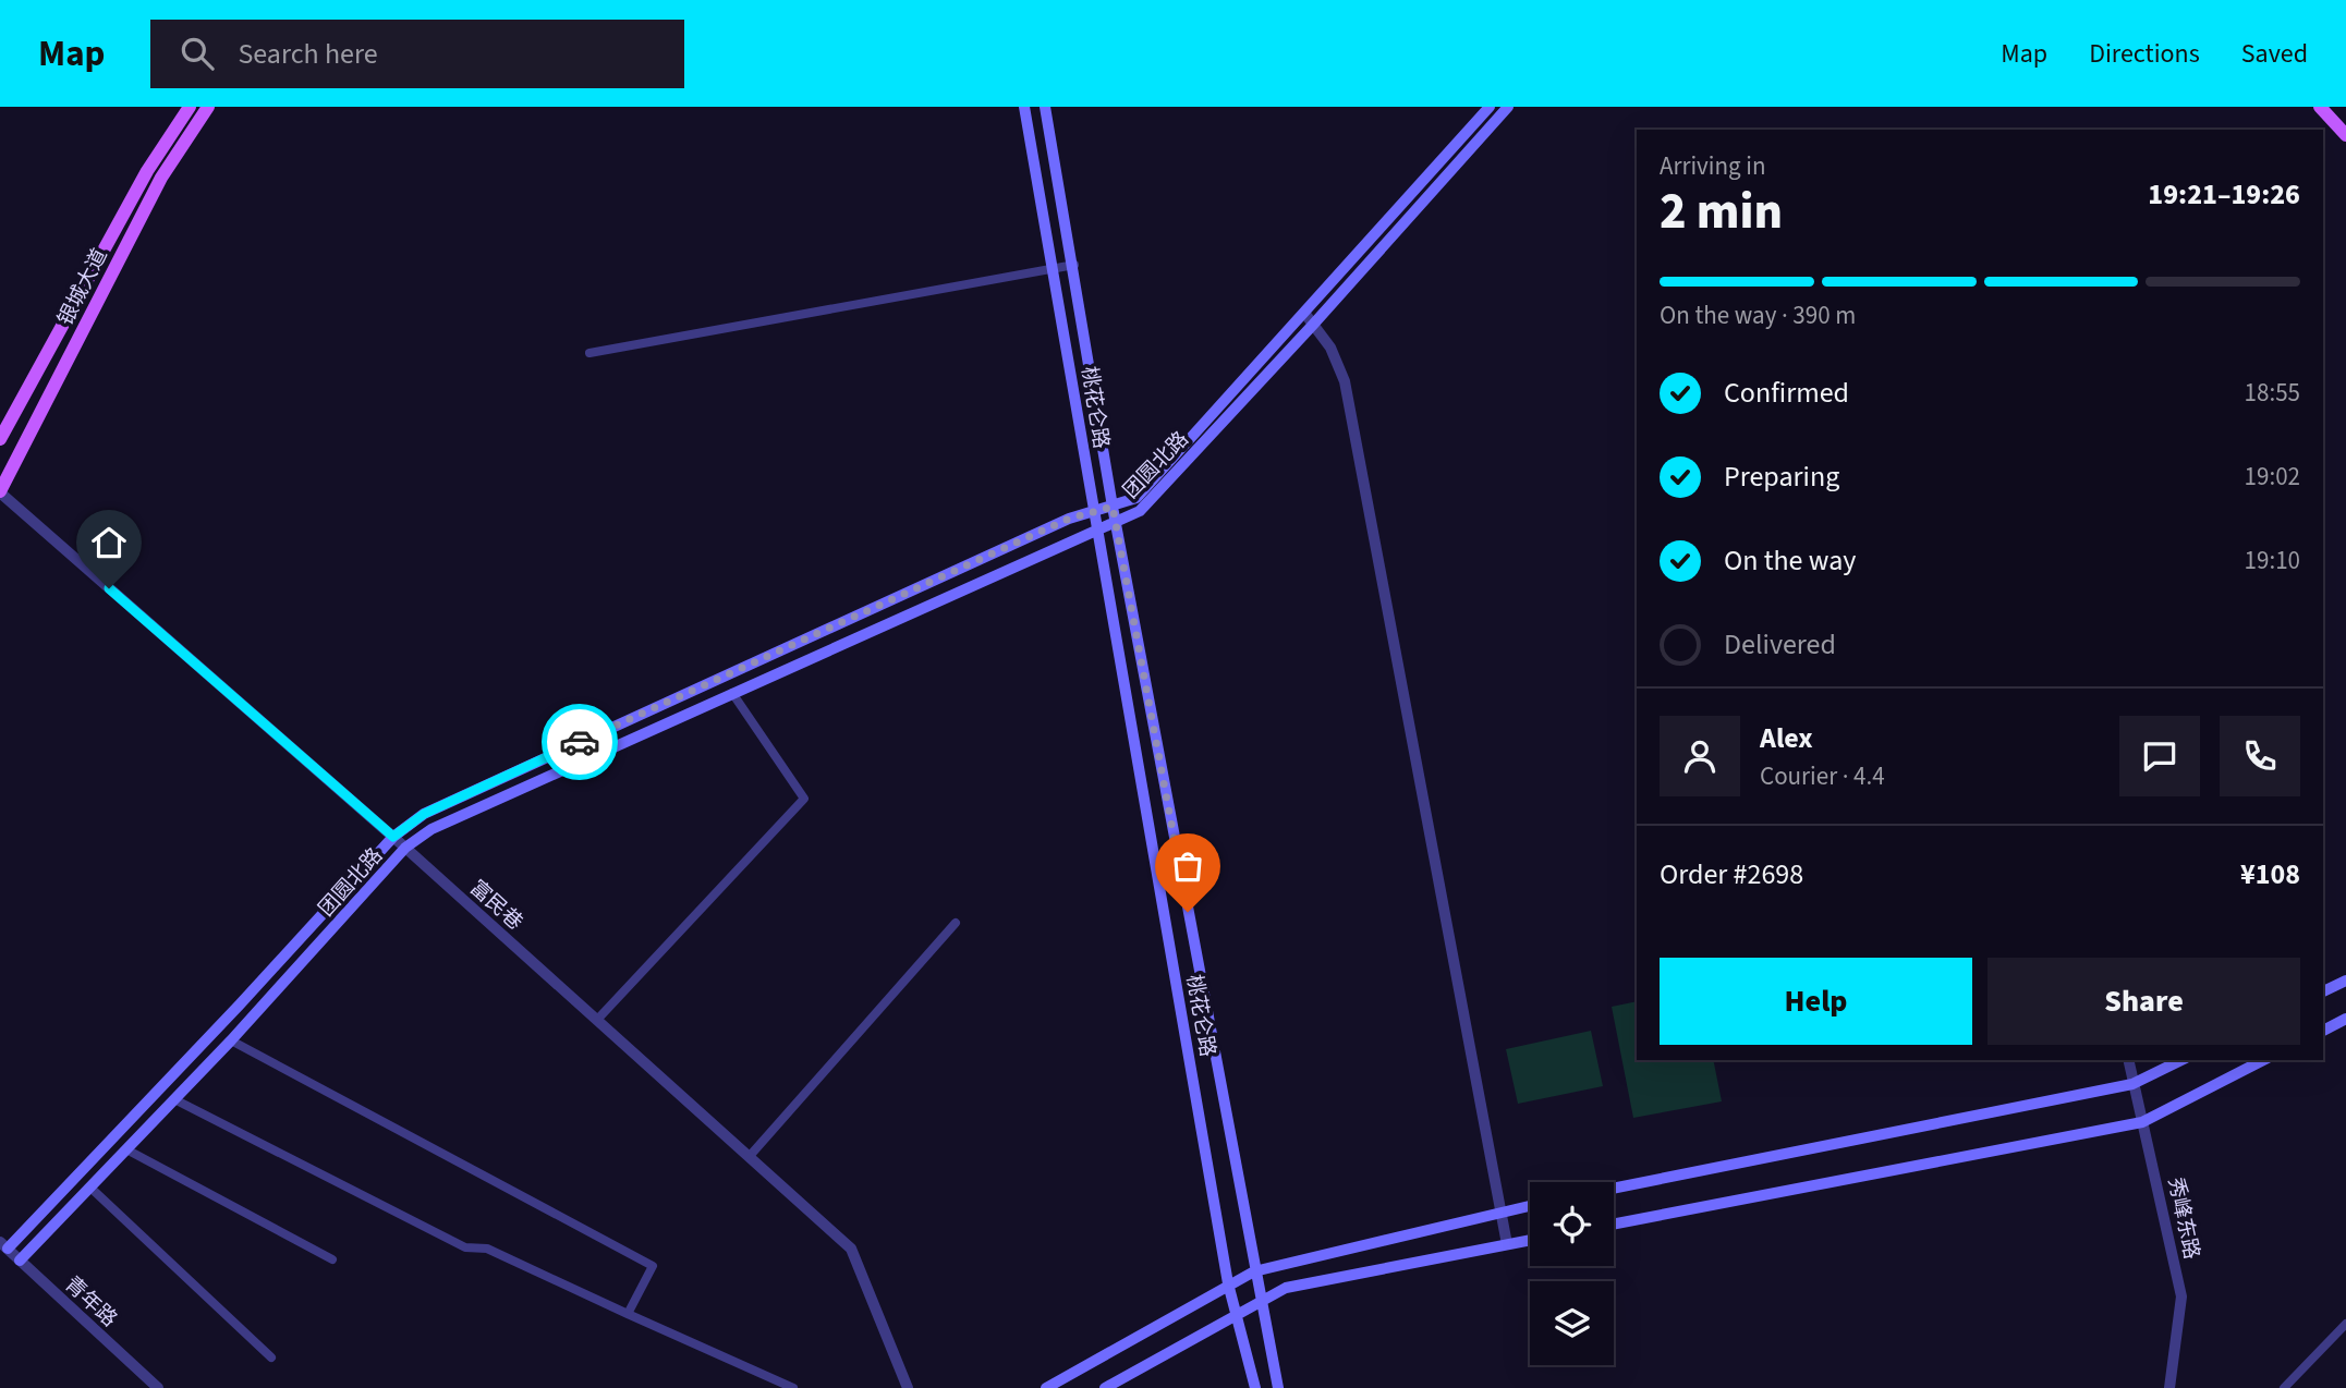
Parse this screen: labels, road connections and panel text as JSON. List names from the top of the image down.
{
  "streets": {
    "main road": ["银城大道", "桃花仑路", "团圆北路"],
    "street": ["富民巷", "秀峰东路", "青年路"]
  },
  "crossings": [
    ["银城大道", "富民巷"],
    ["桃花仑路", "团圆北路"],
    ["团圆北路", "富民巷"],
    ["团圆北路", "青年路"]
  ],
  "page": {
    "header": "Map",
    "search": "Search here",
    "nav": ["Map", "Directions", "Saved"],
    "heading": ["2 min", "Arriving in", "19:21–19:26"],
    "panel": [
      "Alex",
      "Courier · 4.4",
      "Order #2698",
      "¥108"
    ],
    "bar": "On the way · 390 m",
    "list": [
      ["Confirmed", "18:55"],
      ["Preparing", "19:02"],
      ["On the way", "19:10"],
      "Delivered"
    ],
    "buttons": ["Help", "Share"]
  }
}
